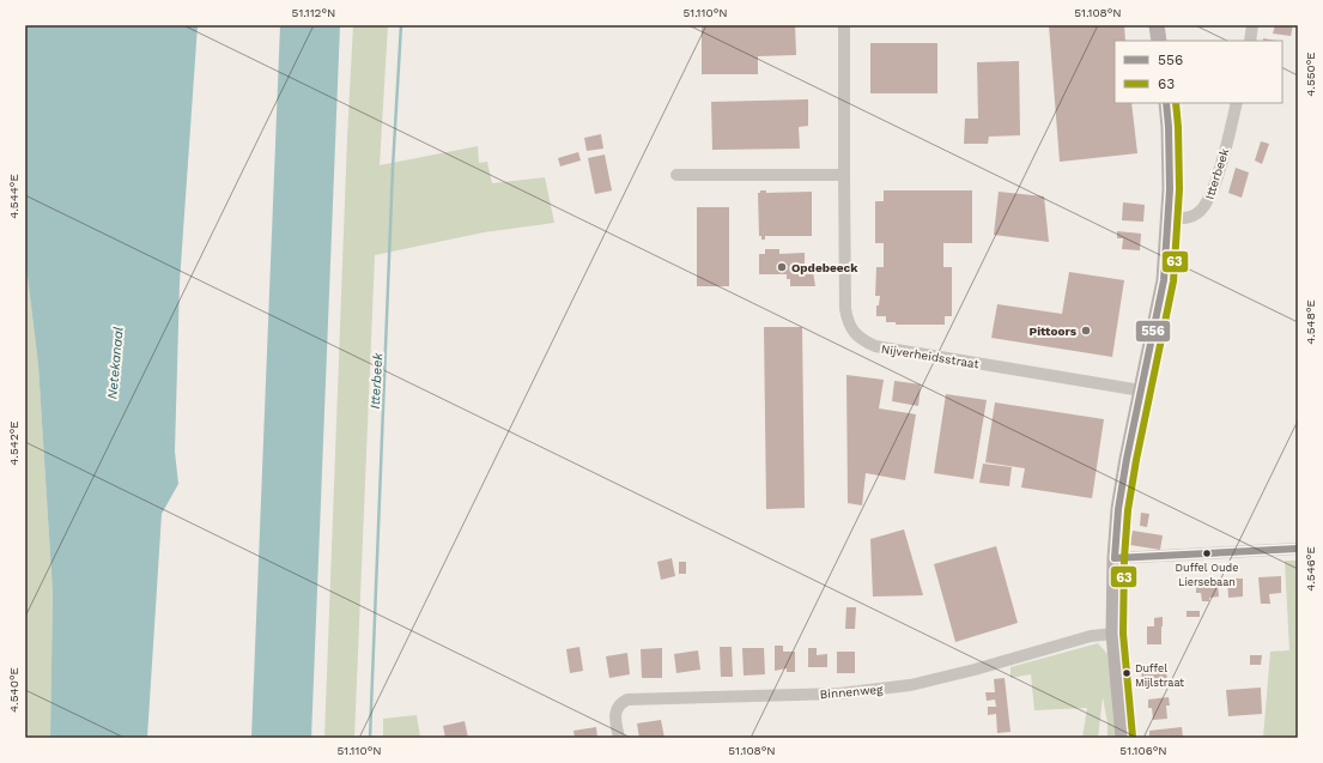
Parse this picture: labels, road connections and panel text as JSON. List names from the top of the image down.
{
  "streets": {
    "street": ["Itterbeek", "Nijverheidsstraat", "Binnenweg"]
  },
  "water": ["Netekanaal", "Itterbeek"],
  "places": [
    "Opdebeeck",
    "Pittoors",
    "Duffel Oude Liersebaan",
    "Duffel Mijlstraat"
  ],
  "lines": ["transit line 556", "transit line 63"],
  "legend": ["556", "63"],
  "coordinates": [
    "51.112°N",
    "51.110°N",
    "51.108°N",
    "4.550°E",
    "4.544°E",
    "4.548°E",
    "4.542°E",
    "4.546°E",
    "4.540°E",
    "51.106°N"
  ]
}
